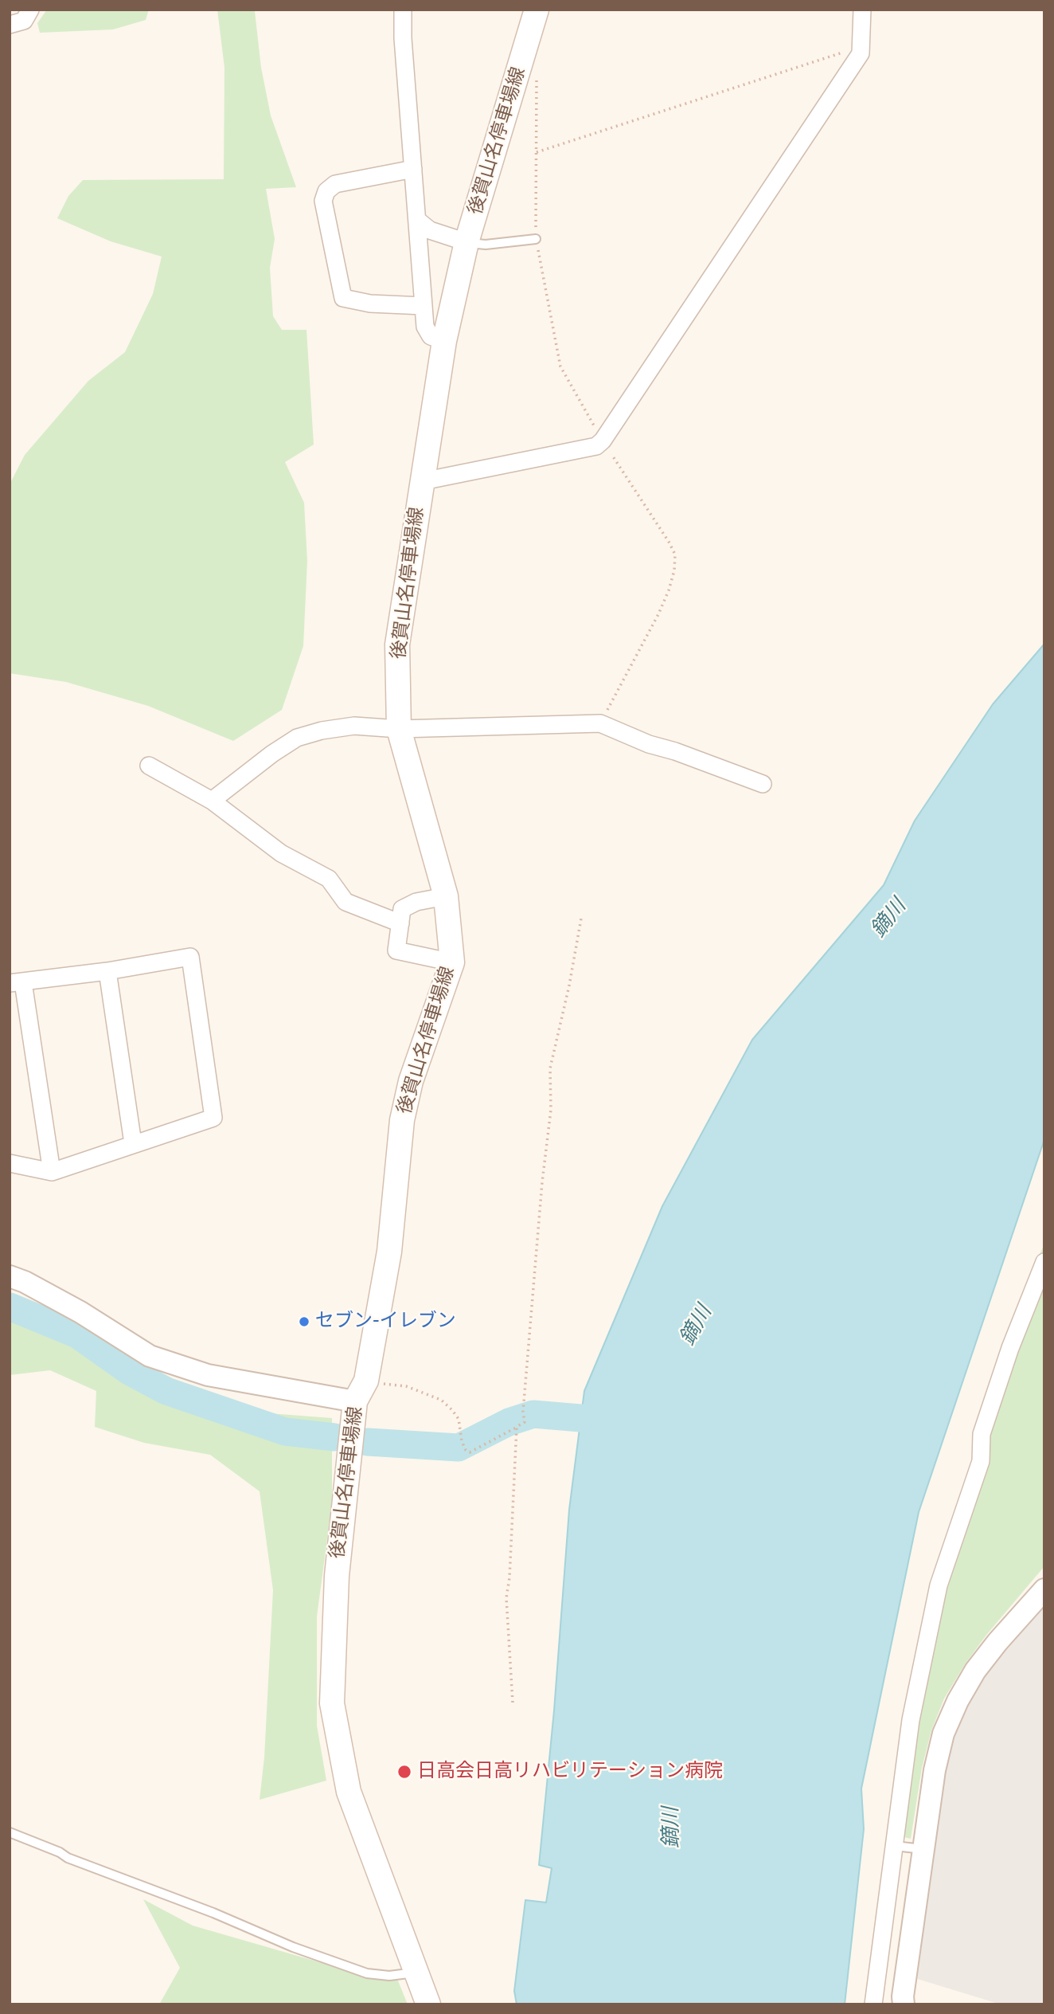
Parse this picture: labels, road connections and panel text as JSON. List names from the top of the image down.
{
  "streets": {
    "main road": ["後賀山名停車場線"]
  },
  "water": ["鏑川"],
  "places": ["セブン-イレブン", "日高会日高リハビリテーション病院"]
}
